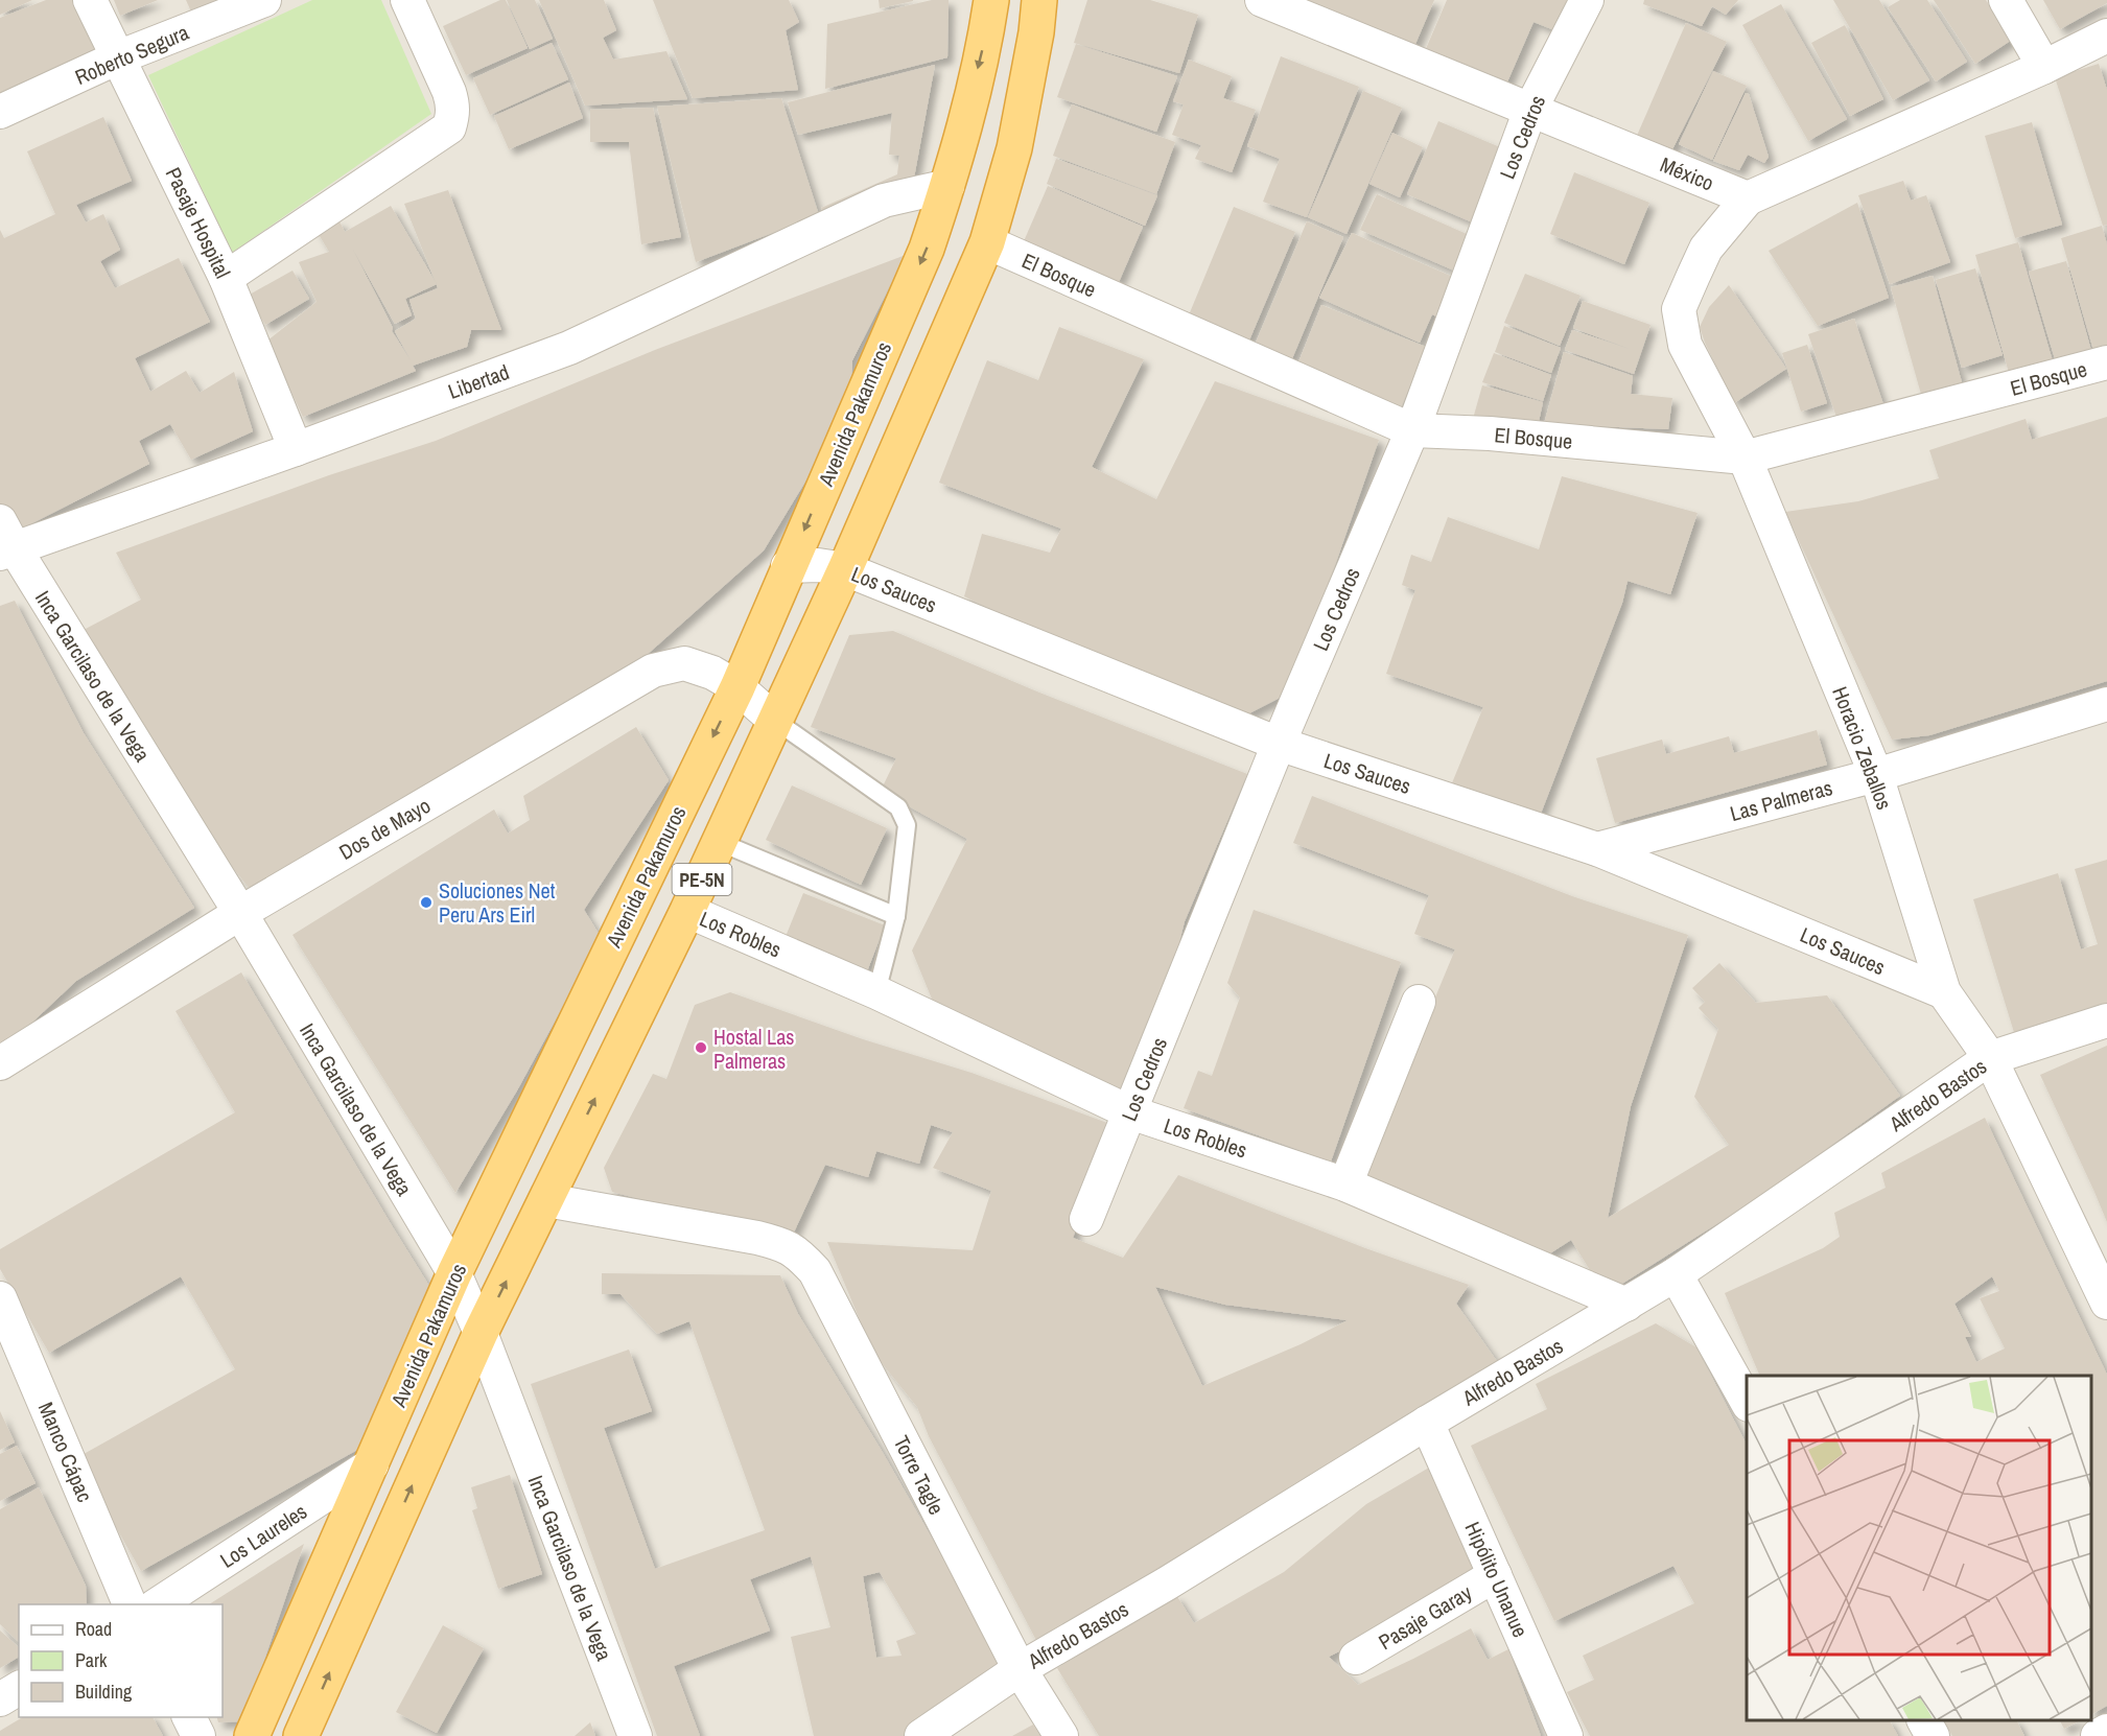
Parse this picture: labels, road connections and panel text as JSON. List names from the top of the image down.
{
  "streets": {
    "highway": ["Avenida Pakamuros", "PE-5N"],
    "street": [
      "Roberto Segura",
      "Los Cedros",
      "México",
      "Pasaje Hospital",
      "El Bosque",
      "Libertad",
      "Los Sauces",
      "Inca Garcilaso de la Vega",
      "Horacio Zeballos",
      "Las Palmeras",
      "Dos de Mayo",
      "Los Robles",
      "Alfredo Bastos",
      "Manco Cápac",
      "Torre Tagle",
      "Los Laureles",
      "Hipólito Unanue",
      "Pasaje Garay"
    ]
  },
  "crossings": [
    ["Roberto Segura", "Pasaje Hospital"],
    ["Los Cedros", "México"],
    ["Los Cedros", "El Bosque"],
    ["Los Cedros", "Los Sauces"],
    ["Los Cedros", "Los Robles"],
    ["México", "Horacio Zeballos"],
    ["Pasaje Hospital", "Libertad"],
    ["El Bosque", "Horacio Zeballos"],
    ["El Bosque", "PE-5N"],
    ["Libertad", "Avenida Pakamuros"],
    ["Libertad", "Inca Garcilaso de la Vega"],
    ["Avenida Pakamuros", "Los Sauces"],
    ["Avenida Pakamuros", "Inca Garcilaso de la Vega"],
    ["Avenida Pakamuros", "Dos de Mayo"],
    ["Avenida Pakamuros", "Los Laureles"],
    ["Los Sauces", "Horacio Zeballos"],
    ["Los Sauces", "Las Palmeras"],
    ["Los Sauces", "PE-5N"],
    ["Inca Garcilaso de la Vega", "Dos de Mayo"],
    ["Inca Garcilaso de la Vega", "PE-5N"],
    ["Horacio Zeballos", "Las Palmeras"],
    ["Horacio Zeballos", "Alfredo Bastos"],
    ["Dos de Mayo", "PE-5N"],
    ["PE-5N", "Los Robles"],
    ["PE-5N", "Torre Tagle"],
    ["Los Robles", "Alfredo Bastos"],
    ["Alfredo Bastos", "Torre Tagle"],
    ["Alfredo Bastos", "Hipólito Unanue"],
    ["Hipólito Unanue", "Pasaje Garay"]
  ],
  "places": ["Soluciones Net Peru Ars Eirl", "Hostal Las Palmeras"],
  "legend": ["Road", "Park", "Building"]
}
